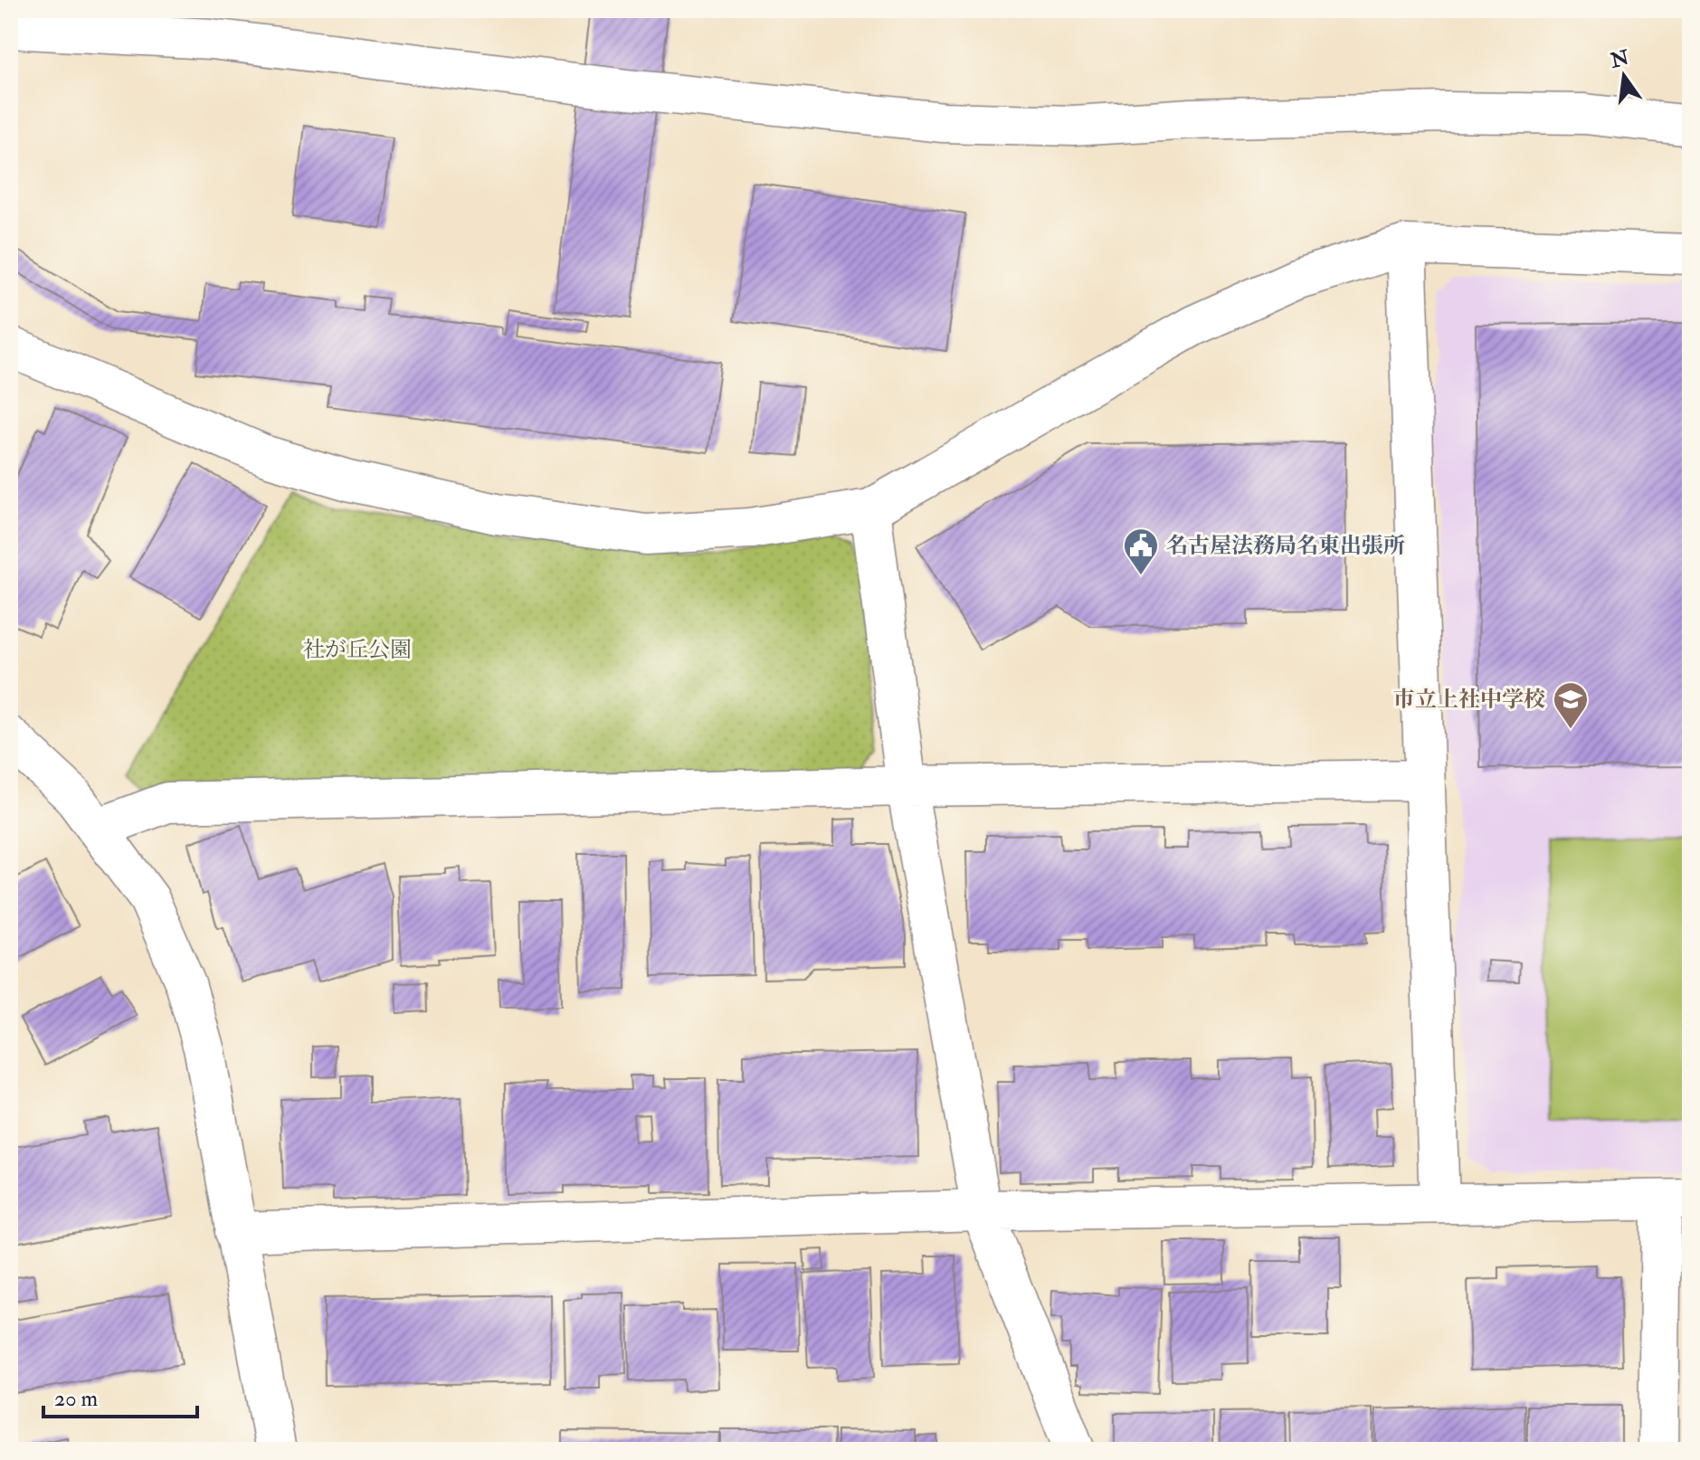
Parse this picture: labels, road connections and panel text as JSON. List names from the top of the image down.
{
  "parks": ["社が丘公園"],
  "places": {
    "public building": ["名古屋法務局名東出張所"],
    "school or university": ["市立上社中学校"]
  },
  "scale_bar": "20 m",
  "north": "top"
}
